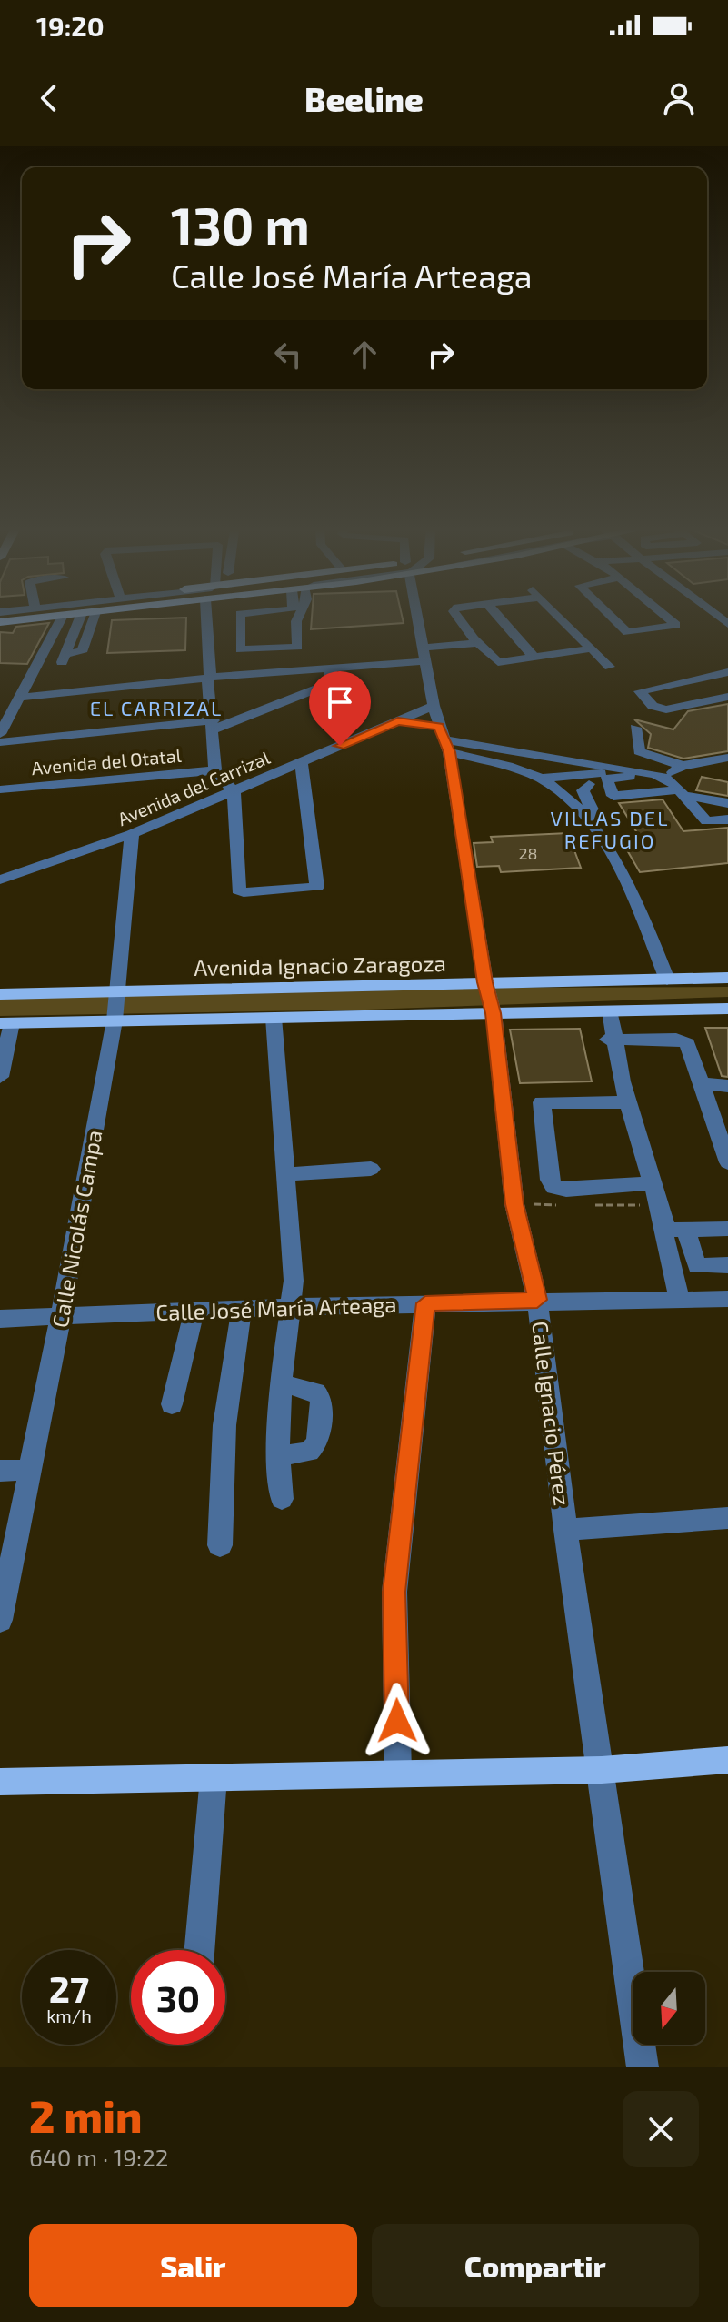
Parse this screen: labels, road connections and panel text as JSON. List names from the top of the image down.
{
  "streets": {
    "main road": ["Avenida Ignacio Zaragoza"],
    "street": [
      "Avenida del Otatal",
      "Avenida del Carrizal",
      "Calle Nicolás Campa",
      "Calle José María Arteaga",
      "Calle Ignacio Pérez"
    ]
  },
  "crossings": [
    ["Avenida del Carrizal", "Calle Nicolás Campa"],
    ["Avenida del Carrizal", "Calle Ignacio Pérez"],
    ["Avenida Ignacio Zaragoza", "Calle Nicolás Campa"],
    ["Avenida Ignacio Zaragoza", "Calle Ignacio Pérez"],
    ["Calle Nicolás Campa", "Calle José María Arteaga"],
    ["Calle José María Arteaga", "Calle Ignacio Pérez"]
  ],
  "districts": ["EL CARRIZAL", "VILLAS DEL REFUGIO"],
  "house_numbers": ["28"],
  "north": "bottom",
  "page": {
    "status": "19:20",
    "header": "Beeline",
    "turn": ["130 m", "Calle José María Arteaga"],
    "speed": "27 km/h",
    "limit": "30",
    "heading": ["2 min", "640 m · 19:22"],
    "buttons": ["Salir", "Compartir"]
  }
}
